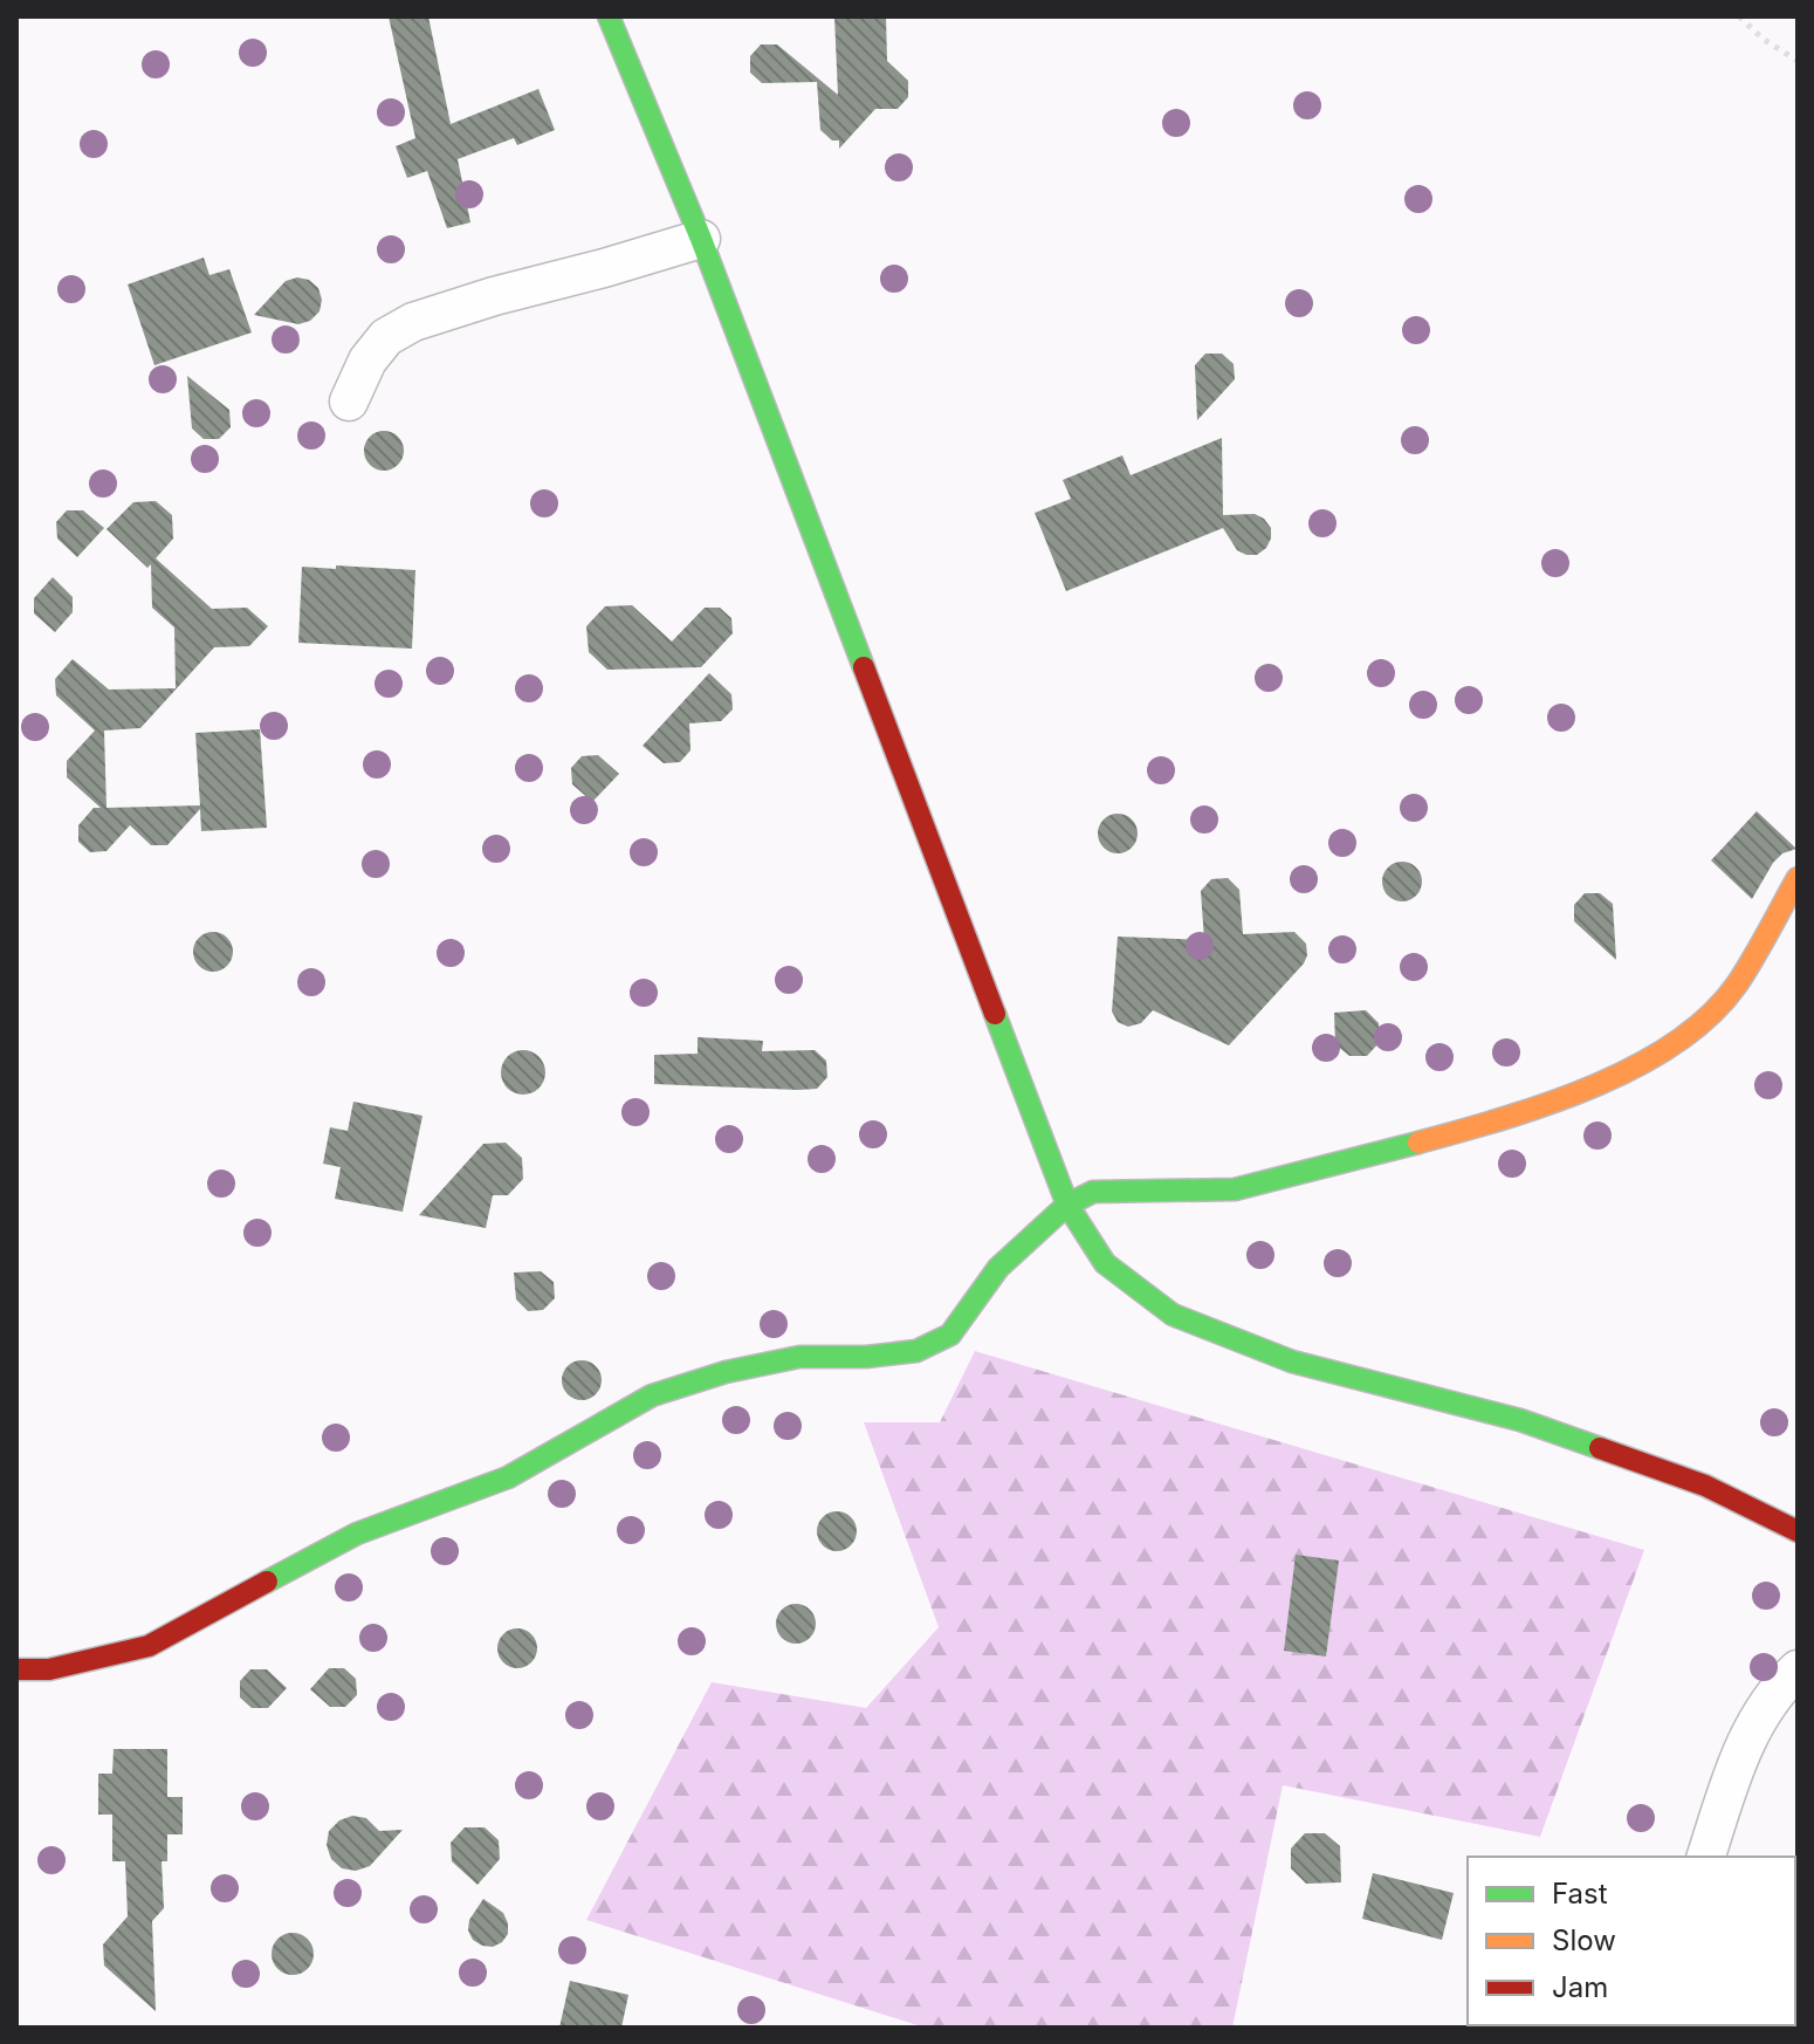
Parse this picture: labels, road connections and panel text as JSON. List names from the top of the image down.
{
  "legend": ["Fast", "Slow", "Jam"]
}
